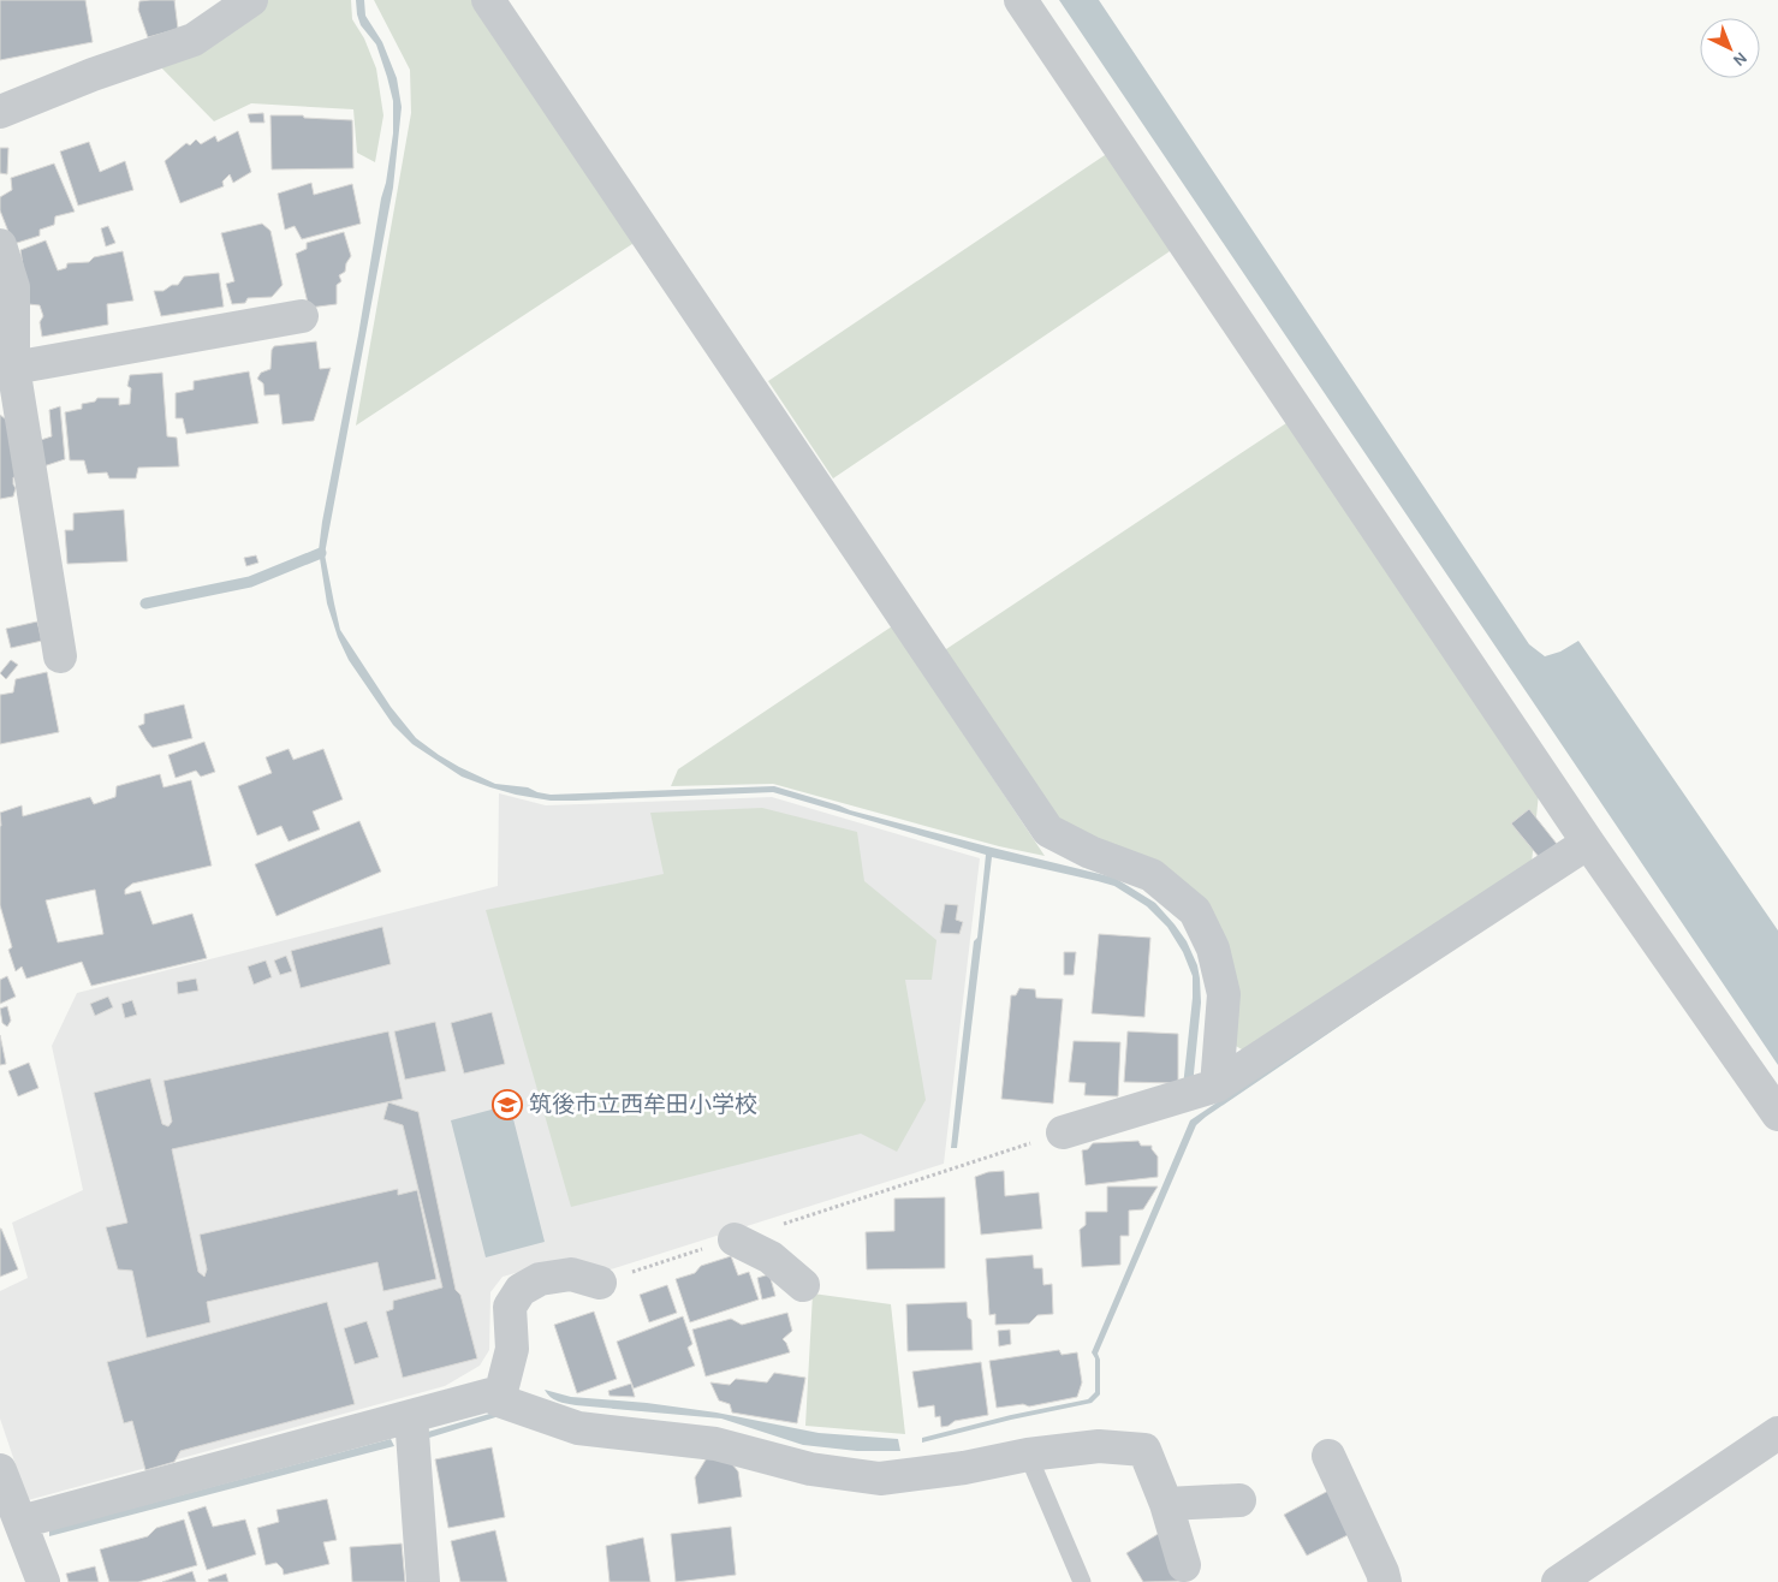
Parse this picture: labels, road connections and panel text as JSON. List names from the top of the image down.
{
  "places": {
    "school or university": ["筑後市立西牟田小学校"]
  },
  "north": "bottom right"
}
